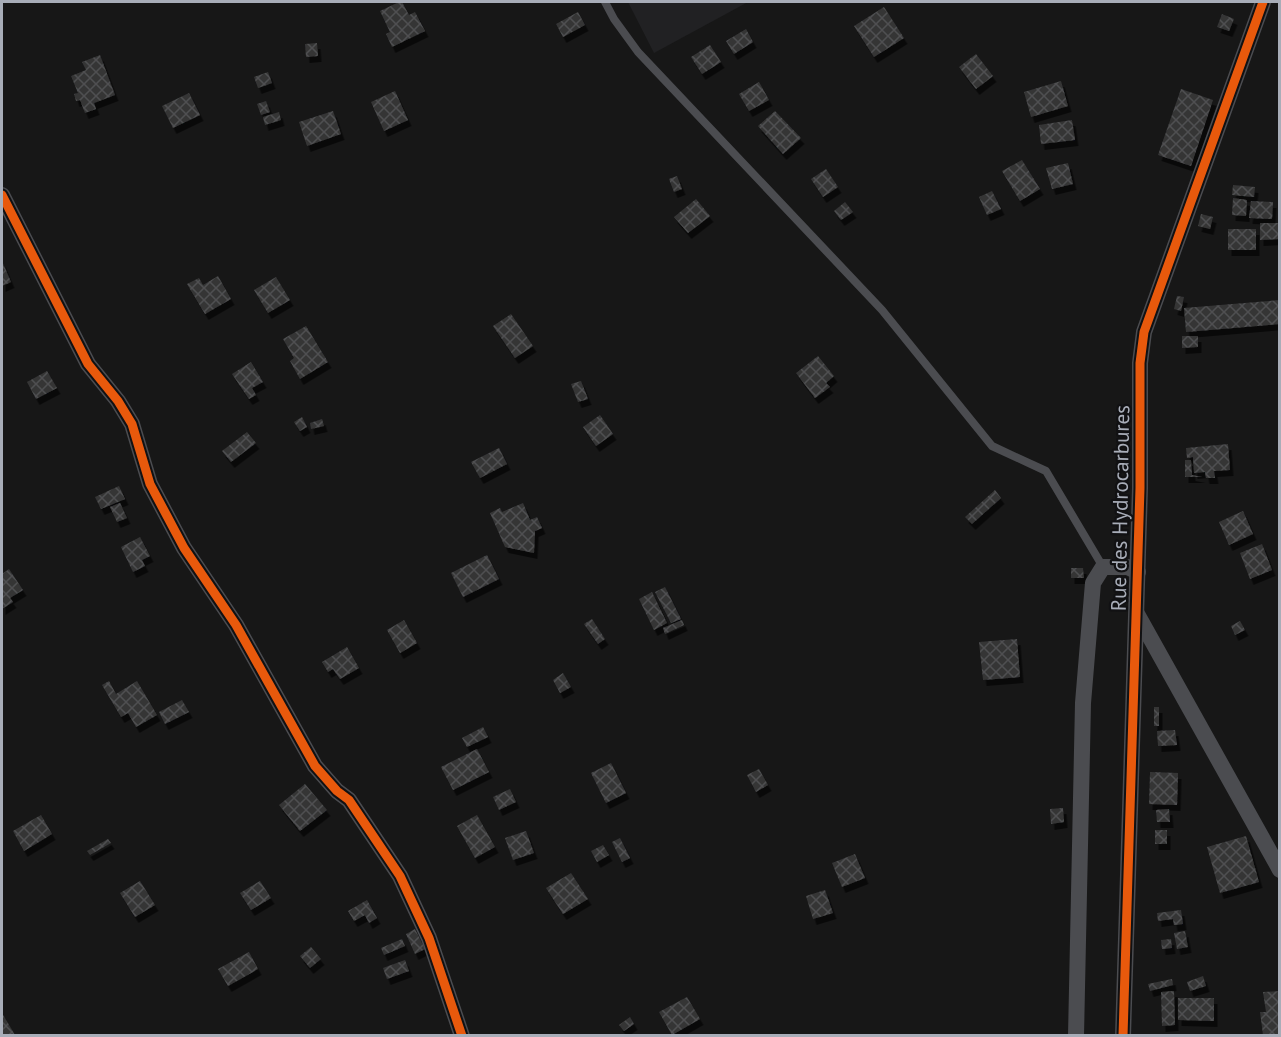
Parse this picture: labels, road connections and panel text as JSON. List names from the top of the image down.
{
  "streets": {
    "street": ["Rue des Hydrocarbures"]
  }
}
